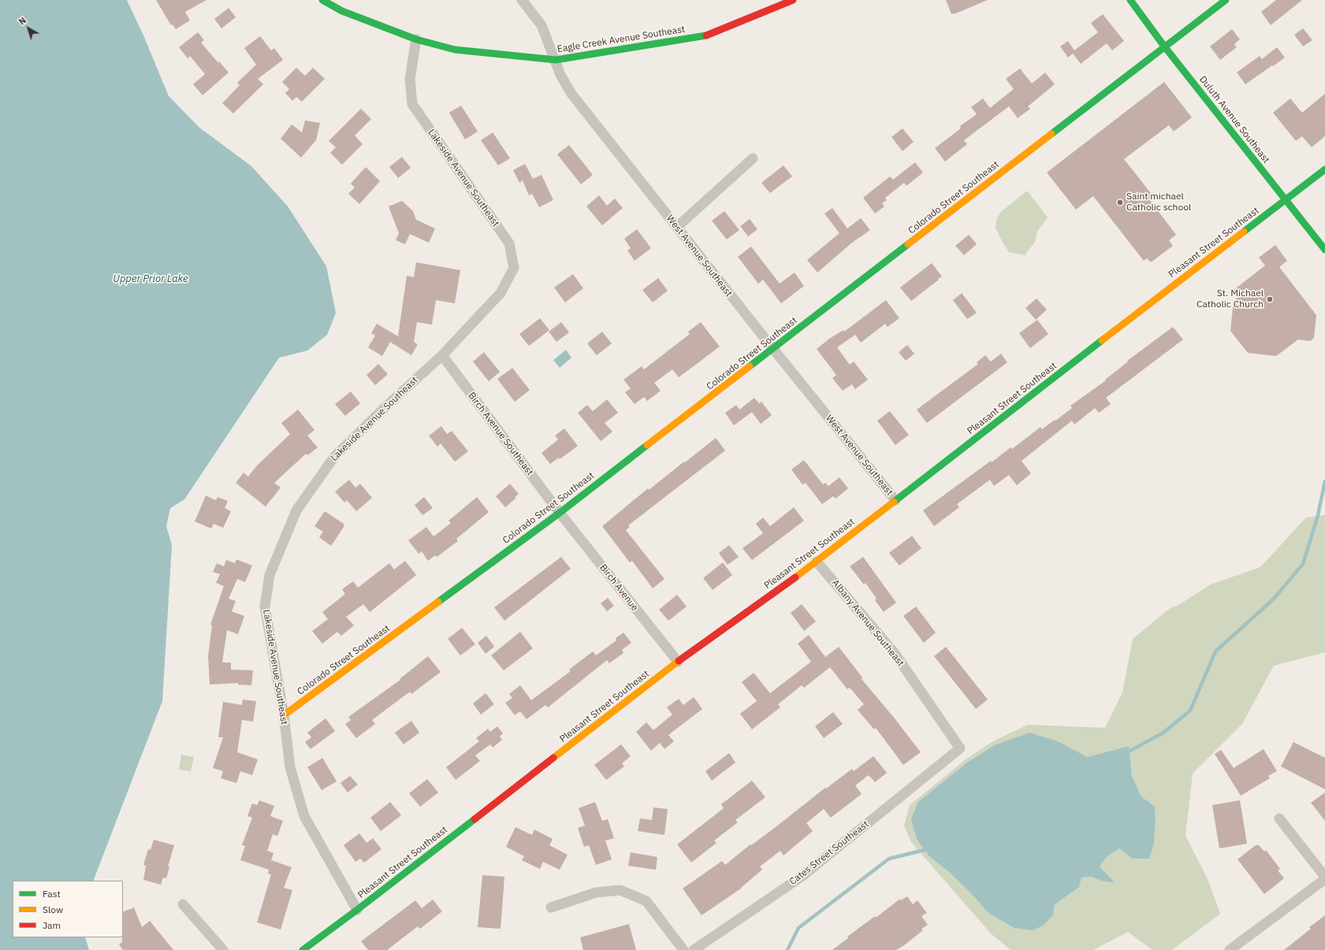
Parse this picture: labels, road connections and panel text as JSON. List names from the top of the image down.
{
  "streets": {
    "street": [
      "Eagle Creek Avenue Southeast",
      "Duluth Avenue Southeast",
      "Lakeside Avenue Southeast",
      "Colorado Street Southeast",
      "Pleasant Street Southeast",
      "West Avenue Southeast",
      "Birch Avenue Southeast",
      "Birch Avenue",
      "Albany Avenue Southeast",
      "Cates Street Southeast"
    ]
  },
  "crossings": [
    ["Eagle Creek Avenue Southeast", "Lakeside Avenue Southeast"],
    ["Eagle Creek Avenue Southeast", "West Avenue Southeast"],
    ["Duluth Avenue Southeast", "Colorado Street Southeast"],
    ["Duluth Avenue Southeast", "Pleasant Street Southeast"],
    ["Lakeside Avenue Southeast", "Colorado Street Southeast"],
    ["Lakeside Avenue Southeast", "Pleasant Street Southeast"],
    ["Lakeside Avenue Southeast", "Birch Avenue Southeast"],
    ["Colorado Street Southeast", "West Avenue Southeast"],
    ["Colorado Street Southeast", "Birch Avenue Southeast"],
    ["Colorado Street Southeast", "Birch Avenue"],
    ["Pleasant Street Southeast", "West Avenue Southeast"],
    ["Pleasant Street Southeast", "Birch Avenue"],
    ["Pleasant Street Southeast", "Albany Avenue Southeast"],
    ["Birch Avenue Southeast", "Birch Avenue"],
    ["Albany Avenue Southeast", "Cates Street Southeast"]
  ],
  "water": ["Upper Prior Lake"],
  "places": ["Saint michael Catholic school", "St. Michael Catholic Church"],
  "legend": ["Fast", "Slow", "Jam"],
  "north": "top left"
}
